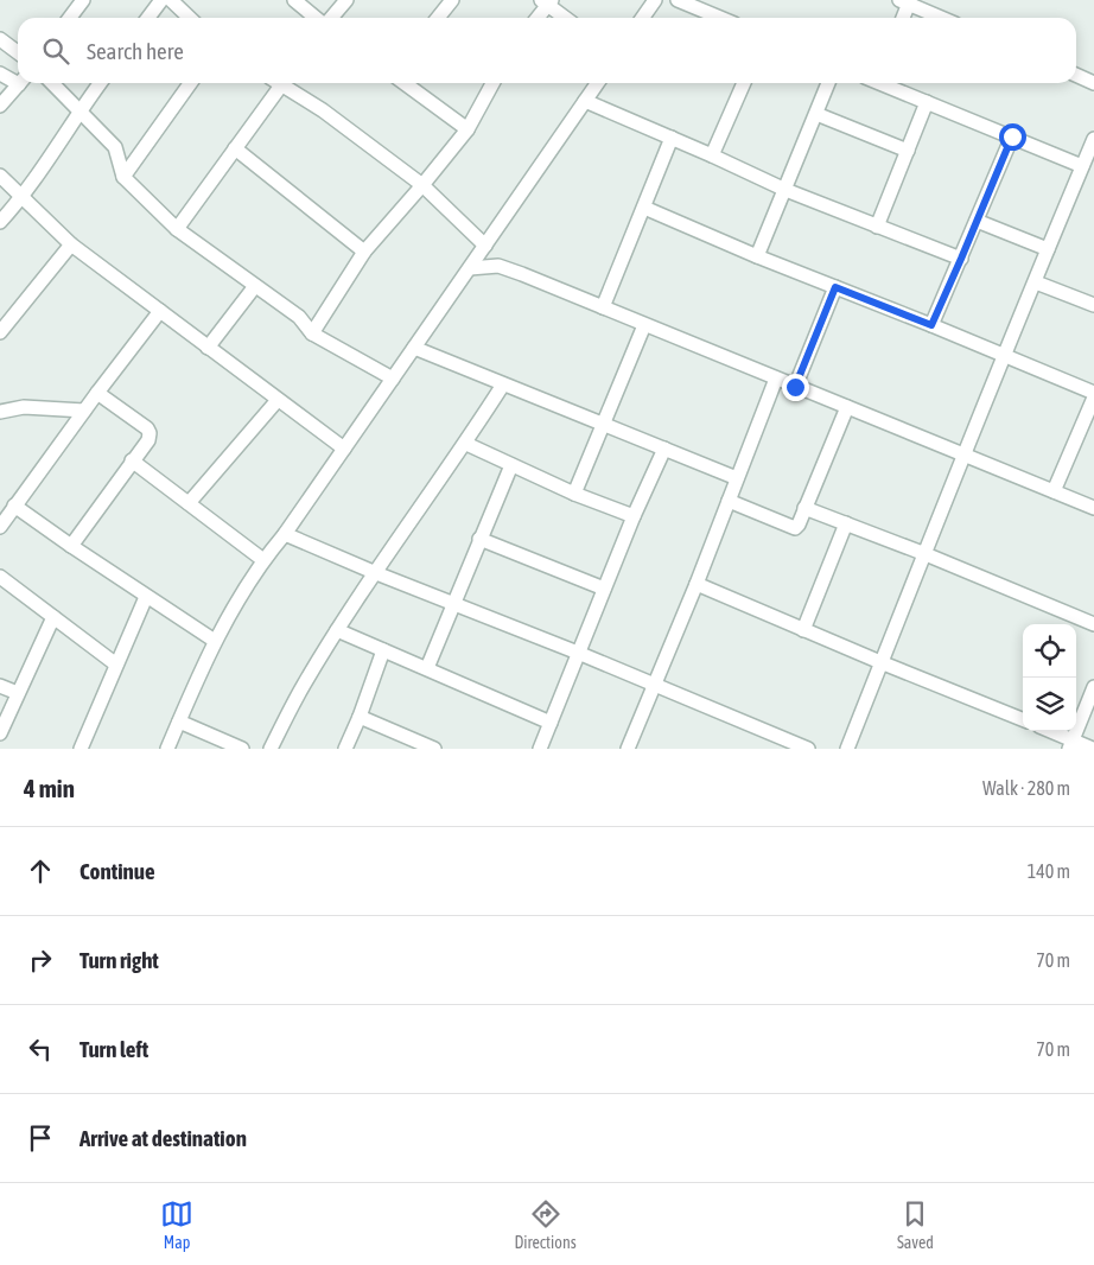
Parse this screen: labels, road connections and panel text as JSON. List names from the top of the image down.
{
  "page": {
    "search": "Search here",
    "heading": ["4 min", "Walk · 280 m"],
    "list": [
      ["Continue", "140 m"],
      ["Turn right", "70 m"],
      ["Turn left", "70 m"],
      "Arrive at destination"
    ],
    "nav": ["Map", "Directions", "Saved"]
  }
}
